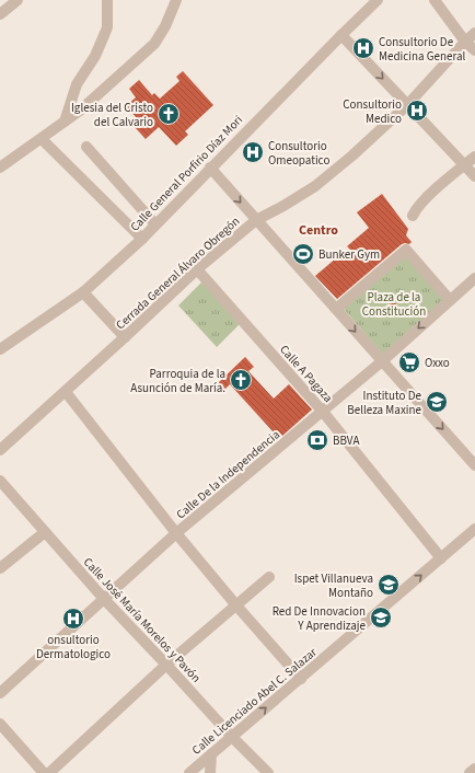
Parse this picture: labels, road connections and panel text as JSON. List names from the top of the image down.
{
  "streets": {
    "street": [
      "Calle General Porfirio Díaz Mori",
      "Cerrada General Álvaro Obregón",
      "Calle A Pagaza",
      "Calle De la Independencia",
      "Calle José María Morelos y Pavón",
      "Calle Licenciado Abel C. Salazar"
    ]
  },
  "crossings": [
    ["Cerrada General Álvaro Obregón", "Calle A Pagaza"],
    ["Calle A Pagaza", "Calle De la Independencia"],
    ["Calle A Pagaza", "Calle Licenciado Abel C. Salazar"],
    ["Calle De la Independencia", "Calle José María Morelos y Pavón"],
    ["Calle José María Morelos y Pavón", "Calle Licenciado Abel C. Salazar"]
  ],
  "districts": ["Centro"],
  "parks": ["Plaza de la Constitución"],
  "places": {
    "hospital": [
      "Consultorio De Medicina General",
      "Consultorio Medico",
      "Consultorio Omeopatico",
      "onsultorio Dermatologico"
    ],
    "church": ["Iglesia del Cristo del Calvario", "Parroquia de la Asunción de María."],
    "sports": ["Bunker Gym"],
    "supermarket": ["Oxxo"],
    "school or university": ["Instituto De Belleza Maxine", "Ispet Villanueva Montaño", "Red De Innovacion Y Aprendizaje"],
    "bank": ["BBVA"]
  }
}
